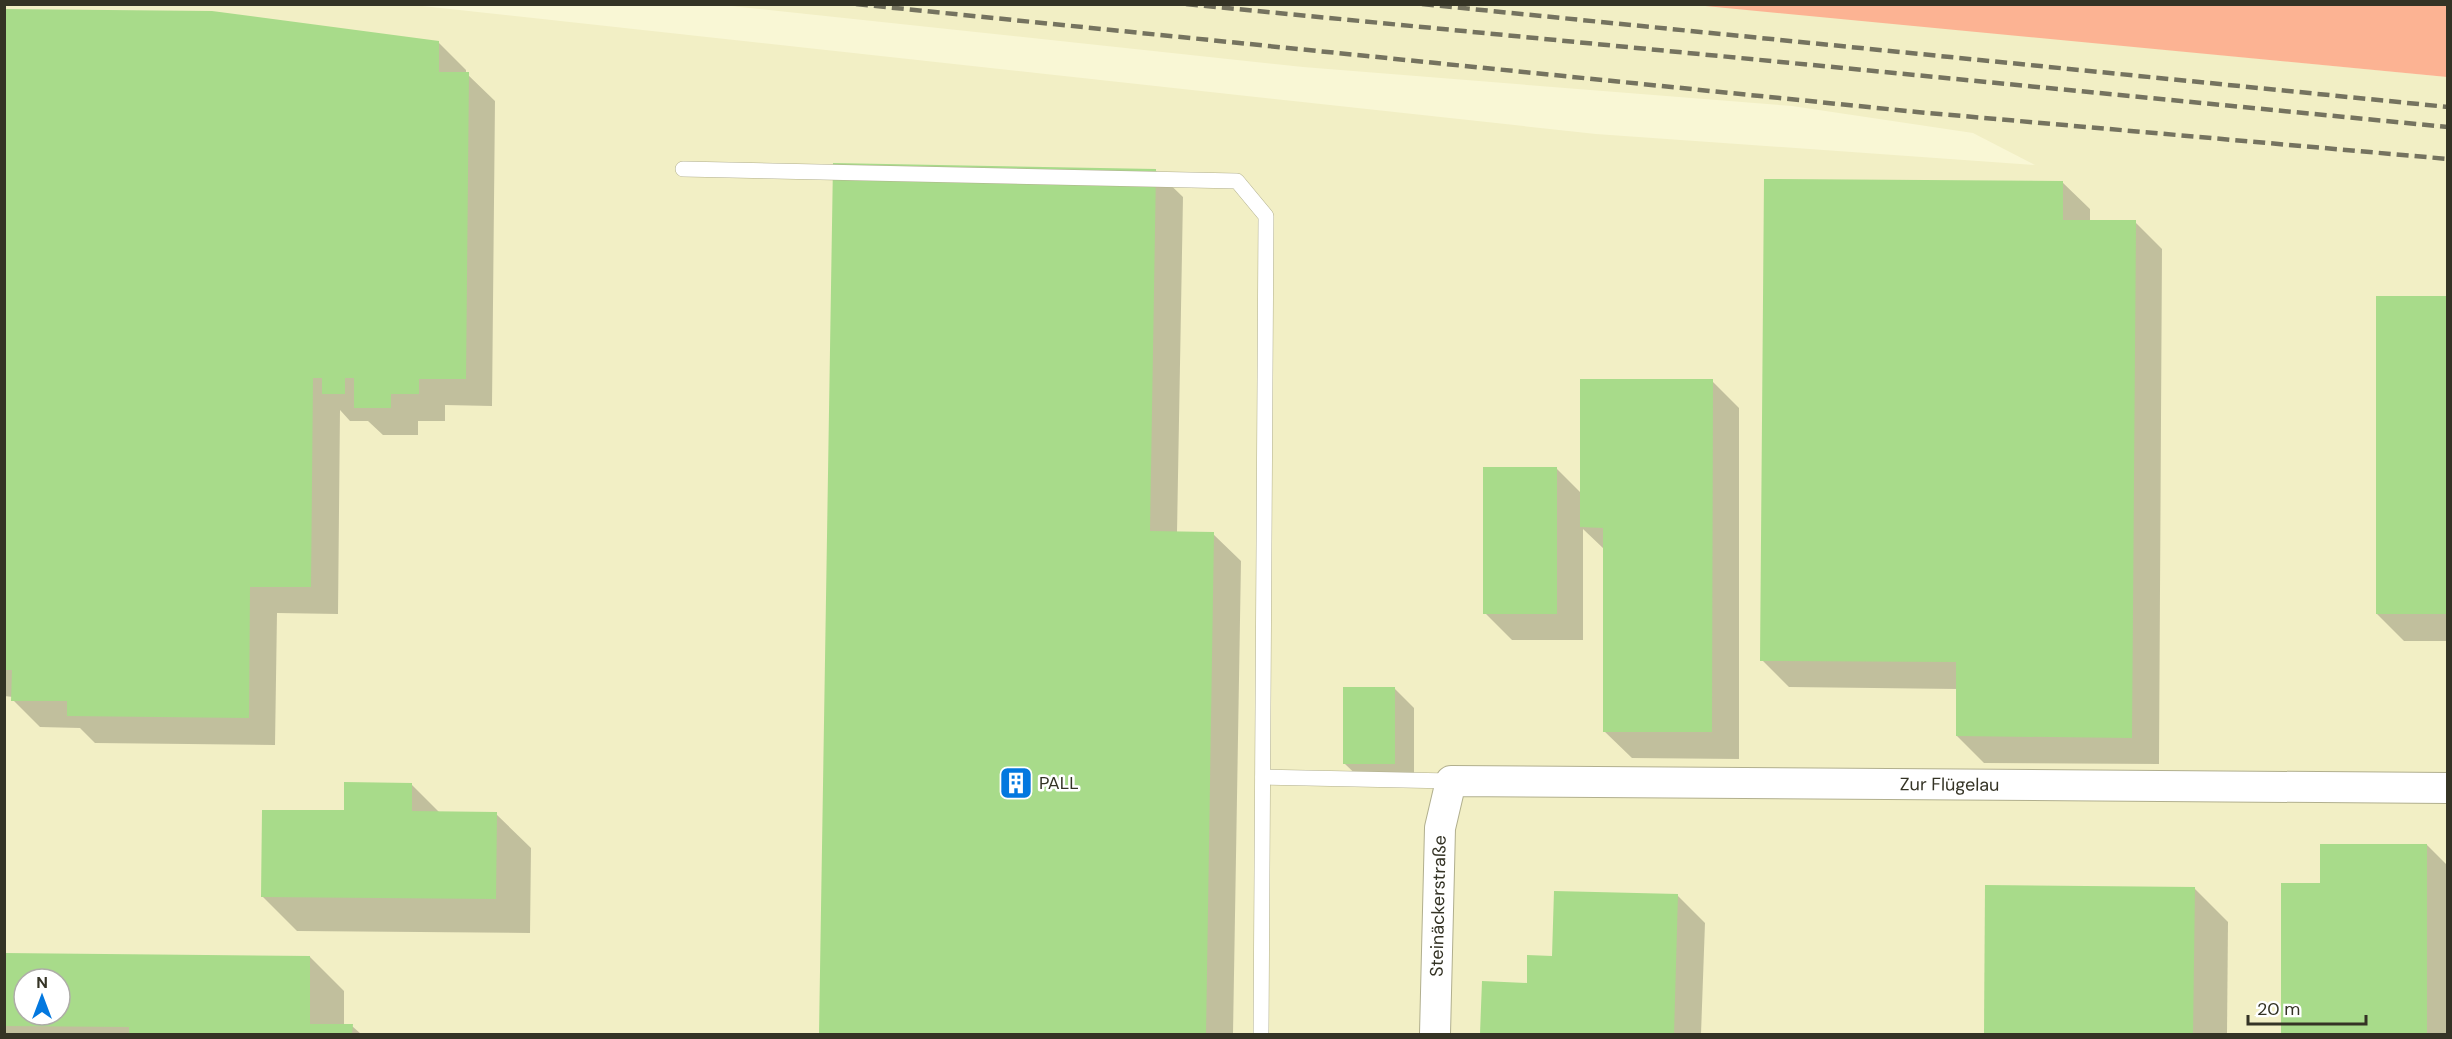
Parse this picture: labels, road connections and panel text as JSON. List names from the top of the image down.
{
  "streets": {
    "street": ["Zur Flügelau", "Steinäckerstraße"]
  },
  "crossings": [
    ["Zur Flügelau", "Steinäckerstraße"]
  ],
  "places": {
    "building": ["PALL"]
  },
  "scale_bar": "20 m",
  "north": "top"
}
